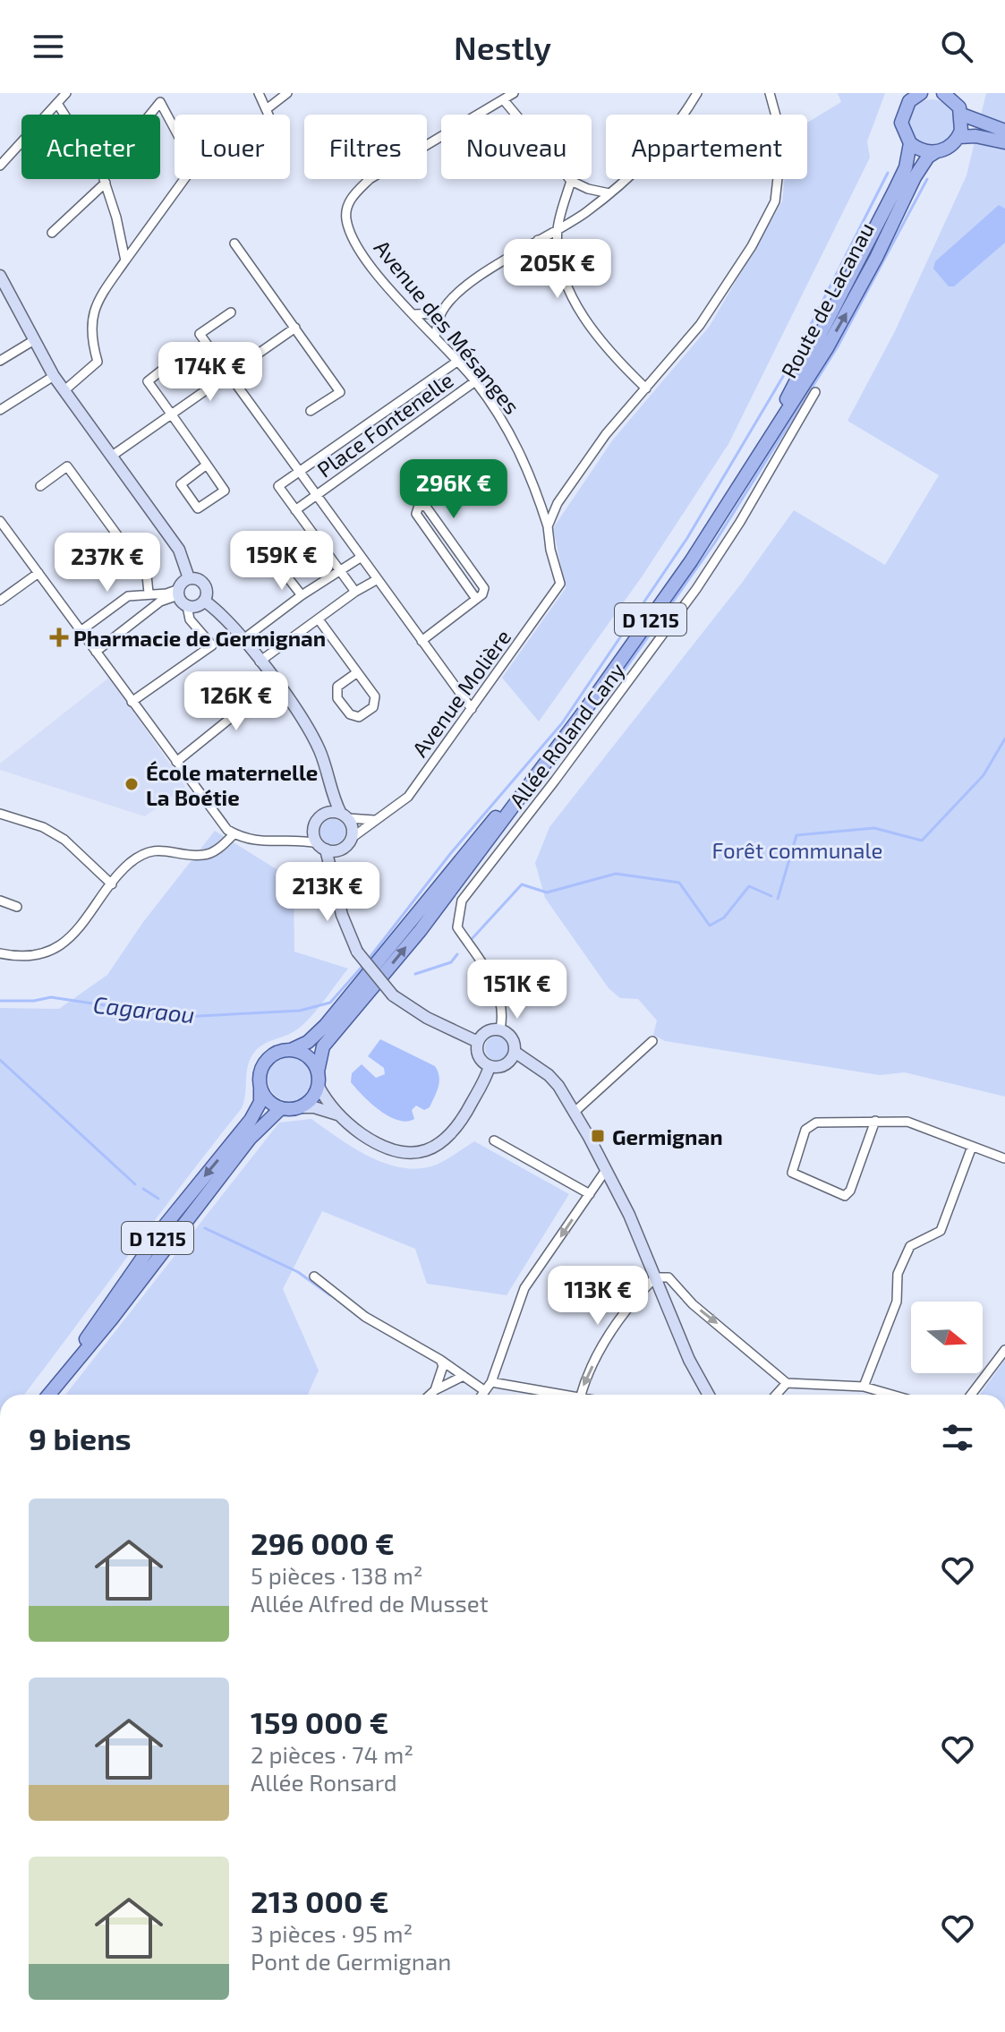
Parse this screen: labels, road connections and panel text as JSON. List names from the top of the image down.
{
  "streets": {
    "main road": ["Route de Lacanau", "D 1215"],
    "street": [
      "Avenue des Mésanges",
      "Place Fontenelle",
      "Avenue Molière",
      "Allée Roland Cany"
    ]
  },
  "crossings": [
    ["Route de Lacanau", "D 1215"],
    ["Avenue des Mésanges", "Place Fontenelle"],
    ["Avenue des Mésanges", "Avenue Molière"]
  ],
  "water": ["Cagaraou"],
  "parks": ["Forêt communale"],
  "places": {
    "health": ["Pharmacie de Germignan"],
    "other": ["École maternelle La Boétie"],
    "transit": ["Germignan"]
  },
  "north": "right",
  "page": {
    "header": "Nestly",
    "chip": [
      "Acheter",
      "Louer",
      "Filtres",
      "Nouveau",
      "Appartement"
    ],
    "price": [
      "205K €",
      "174K €",
      "296K €",
      "159K €",
      "237K €",
      "126K €",
      "213K €",
      "151K €",
      "113K €"
    ],
    "heading": "9 biens",
    "list": [
      {
        "name": "296 000 €",
        "note": "5 pièces · 138 m² · Allée Alfred de Musset"
      },
      {
        "name": "159 000 €",
        "note": "2 pièces · 74 m² · Allée Ronsard"
      },
      {
        "name": "213 000 €",
        "note": "3 pièces · 95 m² · Pont de Germignan"
      }
    ]
  }
}
